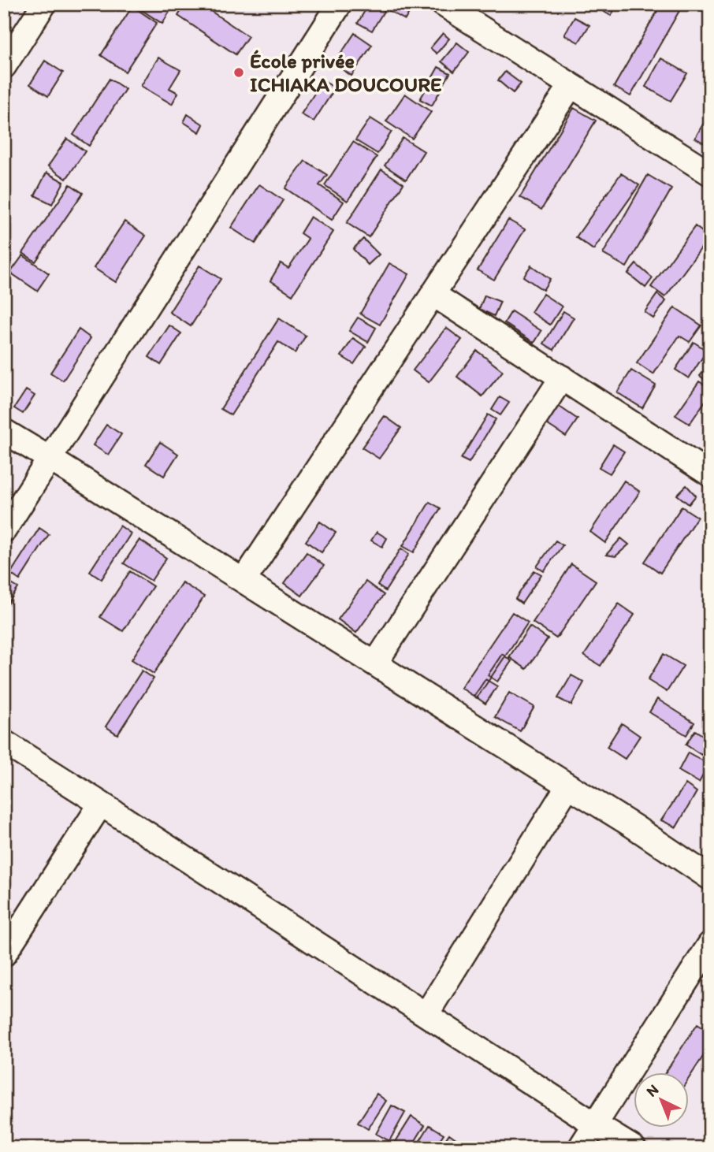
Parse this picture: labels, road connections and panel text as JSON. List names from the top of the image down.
{
  "places": ["École privée ICHIAKA DOUCOURE"],
  "north": "top left"
}
